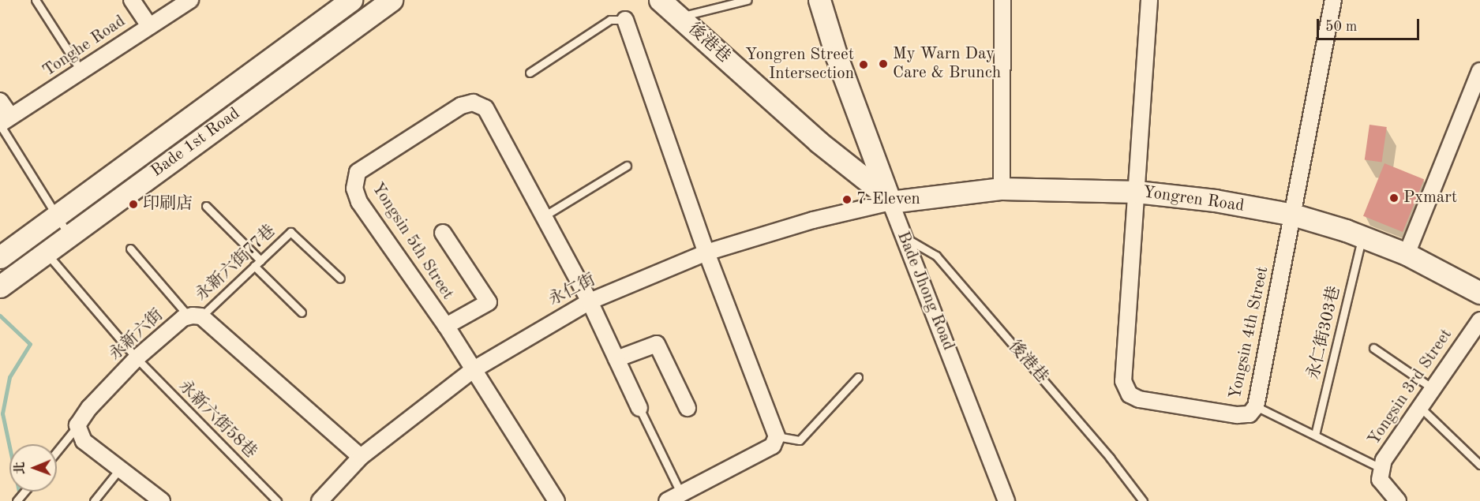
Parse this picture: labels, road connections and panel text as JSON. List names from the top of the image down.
{
  "streets": {
    "street": [
      "後港巷",
      "Tonghe Road",
      "Bade 1st Road",
      "Yongren Road",
      "Yongsin 5th Street",
      "永仁街",
      "Bade Jhong Road",
      "Yongsin 4th Street",
      "永新六街",
      "Yongsin 3rd Street"
    ],
    "lane": ["永新六街77巷", "永仁街303巷", "永新六街58巷"]
  },
  "crossings": [
    ["後港巷", "Yongren Road"],
    ["後港巷", "永仁街"],
    ["後港巷", "Bade Jhong Road"],
    ["Bade 1st Road", "永新六街58巷"],
    ["Yongren Road", "永仁街"],
    ["Yongren Road", "Bade Jhong Road"],
    ["Yongren Road", "Yongsin 4th Street"],
    ["Yongren Road", "永仁街303巷"],
    ["Yongsin 5th Street", "永仁街"],
    ["永新六街77巷", "永新六街"],
    ["永仁街", "Bade Jhong Road"],
    ["永新六街", "永新六街58巷"]
  ],
  "places": [
    "My Warn Day Care & Brunch",
    "Yongren Street Intersection",
    "Pxmart",
    "7-Eleven",
    "印刷店"
  ],
  "scale_bar": "50 m",
  "north": "left"
}
